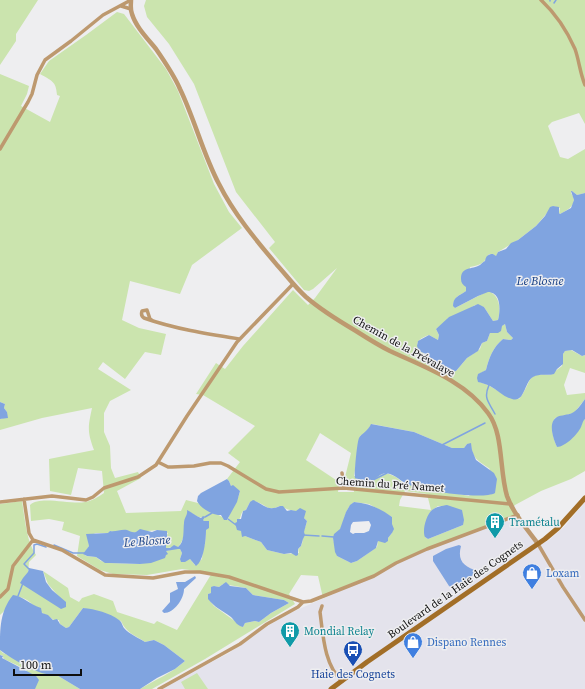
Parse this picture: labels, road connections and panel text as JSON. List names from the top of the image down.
{
  "streets": {
    "main road": ["Boulevard de la Haie des Cognets"],
    "street": ["Chemin de la Prévalaye", "Chemin du Pré Namet"]
  },
  "crossings": [
    ["Chemin de la Prévalaye", "Chemin du Pré Namet"],
    ["Chemin de la Prévalaye", "Boulevard de la Haie des Cognets"]
  ],
  "water": ["Le Blosne"],
  "places": {
    "building": ["Tramétalu", "Mondial Relay"],
    "shop": ["Loxam", "Dispano Rennes"],
    "bus stop": ["Haie des Cognets"]
  },
  "scale_bar": "100 m"
}
